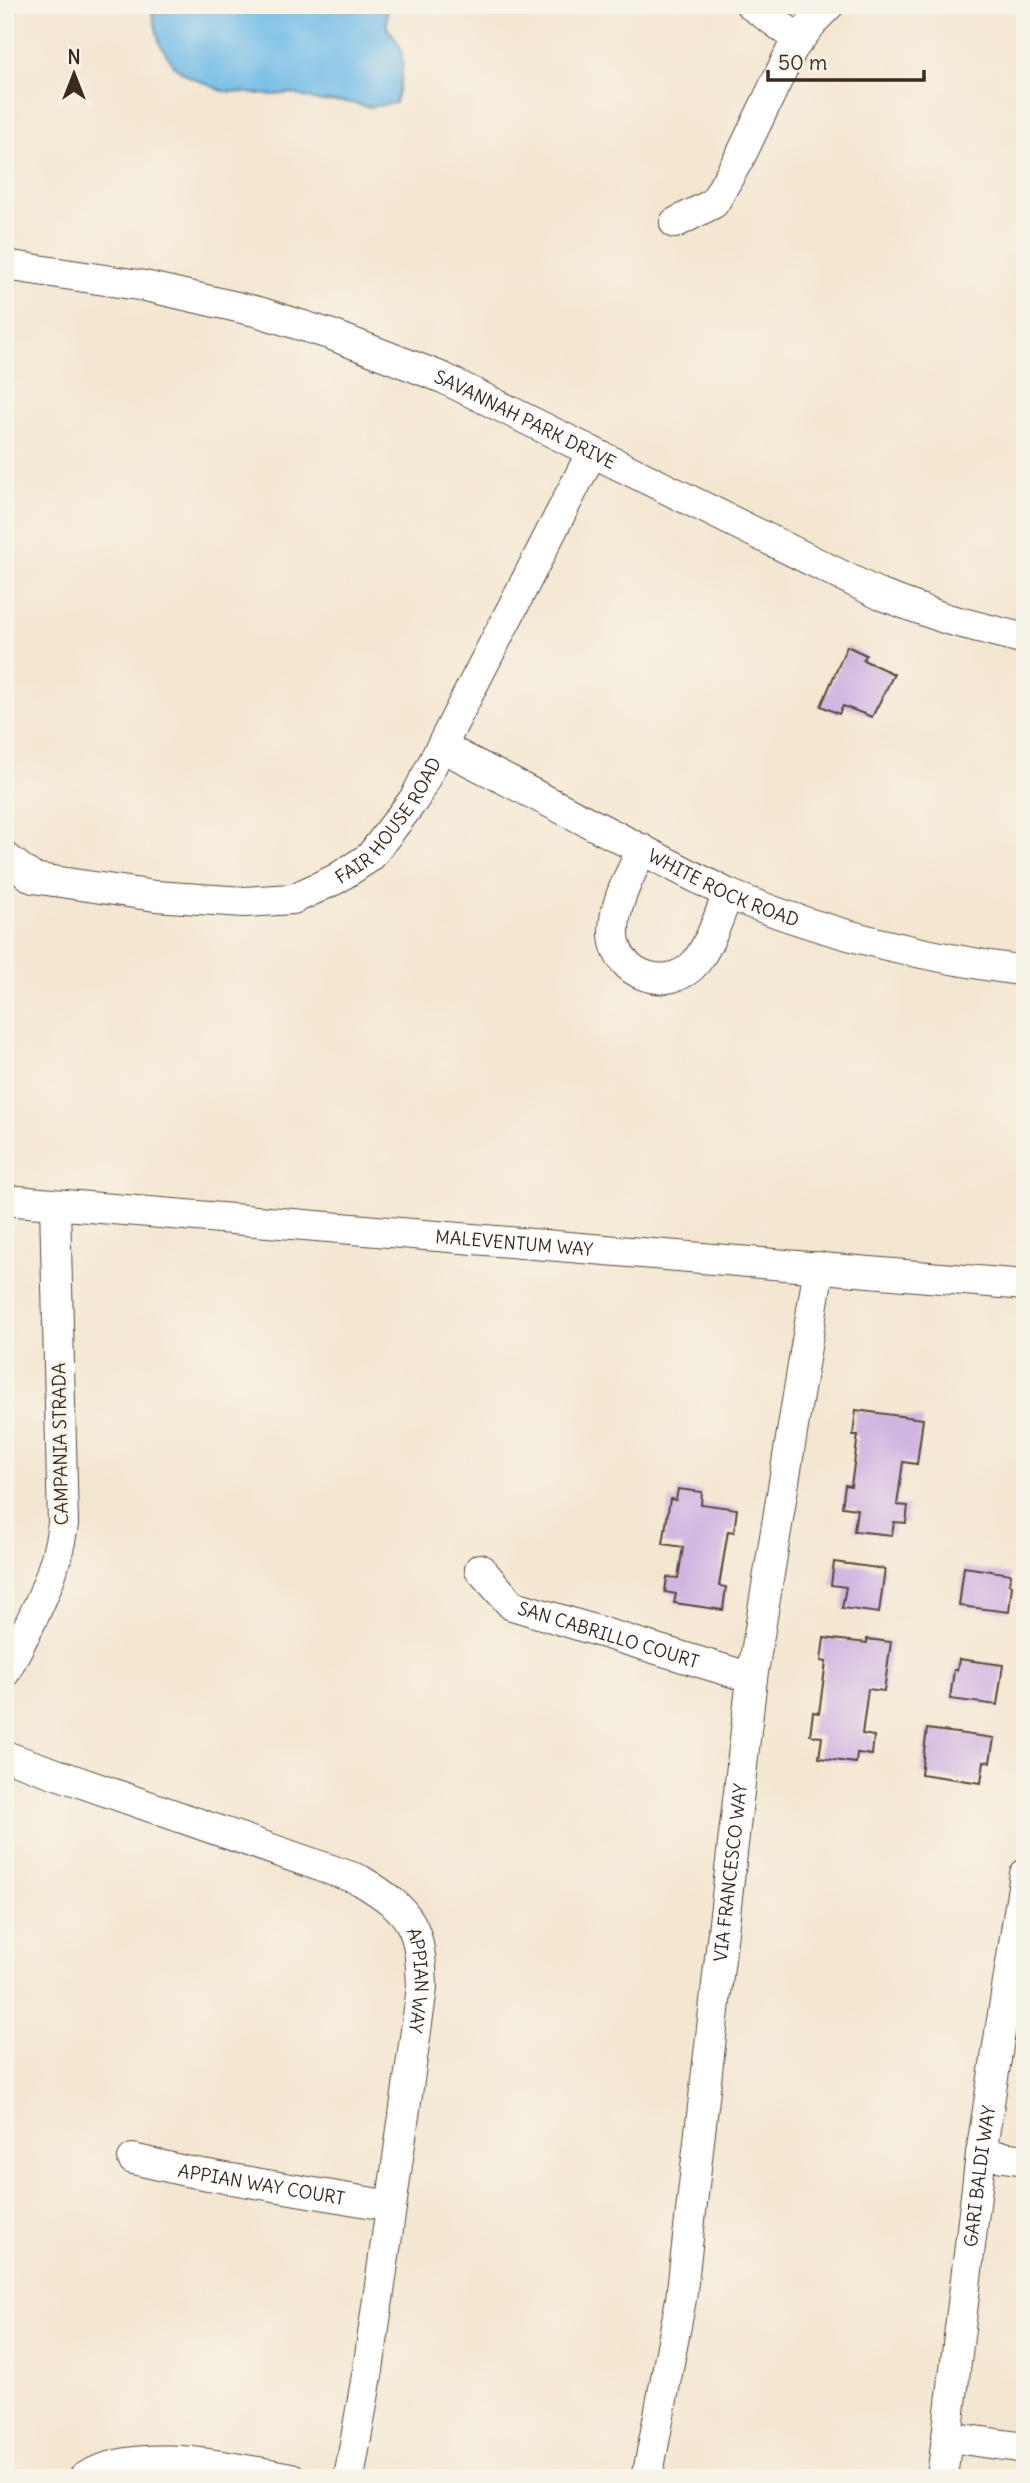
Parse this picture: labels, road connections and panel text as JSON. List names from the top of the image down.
{
  "streets": {
    "street": [
      "SAVANNAH PARK DRIVE",
      "FAIR HOUSE ROAD",
      "WHITE ROCK ROAD",
      "MALEVENTUM WAY",
      "CAMPANIA STRADA",
      "SAN CABRILLO COURT",
      "VIA FRANCESCO WAY",
      "APPIAN WAY",
      "GARI BALDI WAY",
      "APPIAN WAY COURT"
    ]
  },
  "crossings": [
    ["SAVANNAH PARK DRIVE", "FAIR HOUSE ROAD"],
    ["FAIR HOUSE ROAD", "WHITE ROCK ROAD"],
    ["MALEVENTUM WAY", "CAMPANIA STRADA"],
    ["MALEVENTUM WAY", "VIA FRANCESCO WAY"],
    ["SAN CABRILLO COURT", "VIA FRANCESCO WAY"],
    ["APPIAN WAY", "APPIAN WAY COURT"]
  ],
  "scale_bar": "50 m",
  "north": "top"
}
